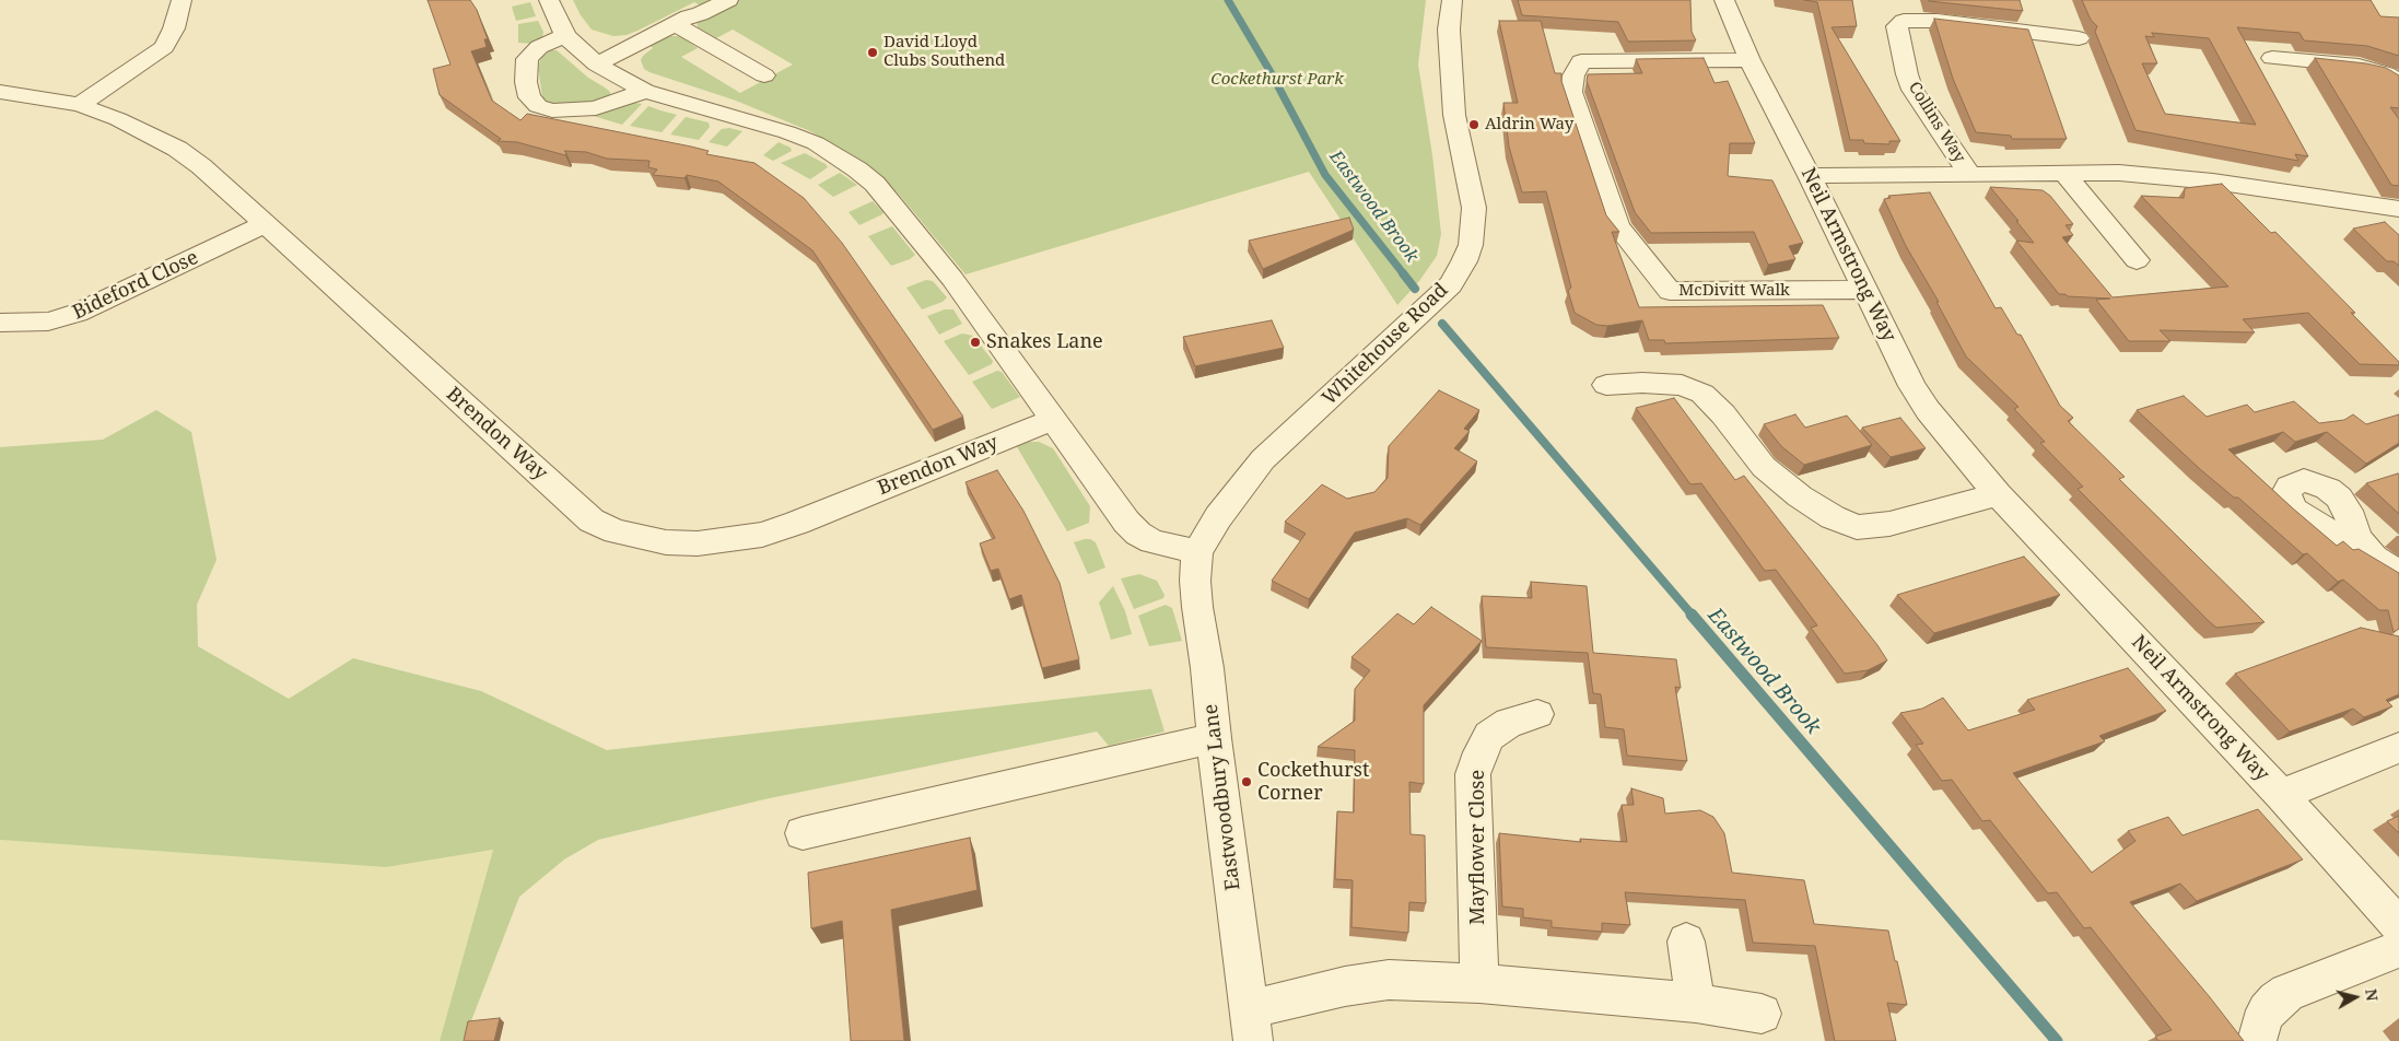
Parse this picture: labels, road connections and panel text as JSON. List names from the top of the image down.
{
  "streets": {
    "street": [
      "Collins Way",
      "Neil Armstrong Way",
      "Bideford Close",
      "McDivitt Walk",
      "Whitehouse Road",
      "Brendon Way",
      "Eastwoodbury Lane",
      "Mayflower Close"
    ]
  },
  "crossings": [
    ["Collins Way", "Neil Armstrong Way"],
    ["Neil Armstrong Way", "McDivitt Walk"],
    ["Bideford Close", "Brendon Way"],
    ["Whitehouse Road", "Eastwoodbury Lane"]
  ],
  "water": ["Eastwood Brook"],
  "parks": ["Cockethurst Park"],
  "places": [
    "David Lloyd Clubs Southend",
    "Aldrin Way",
    "Snakes Lane",
    "Cockethurst Corner"
  ],
  "north": "right"
}
